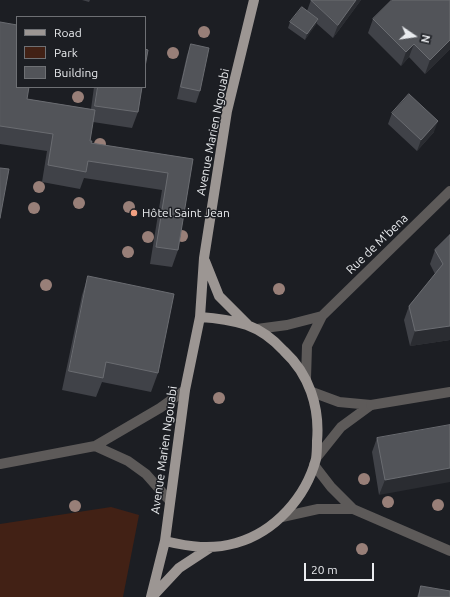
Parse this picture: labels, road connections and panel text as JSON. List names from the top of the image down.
{
  "streets": {
    "main road": ["Avenue Marien Ngouabi"],
    "street": ["Rue de M'bena"]
  },
  "places": ["Hôtel Saint Jean"],
  "legend": ["Road", "Park", "Building"],
  "scale_bar": "20 m",
  "north": "right"
}
